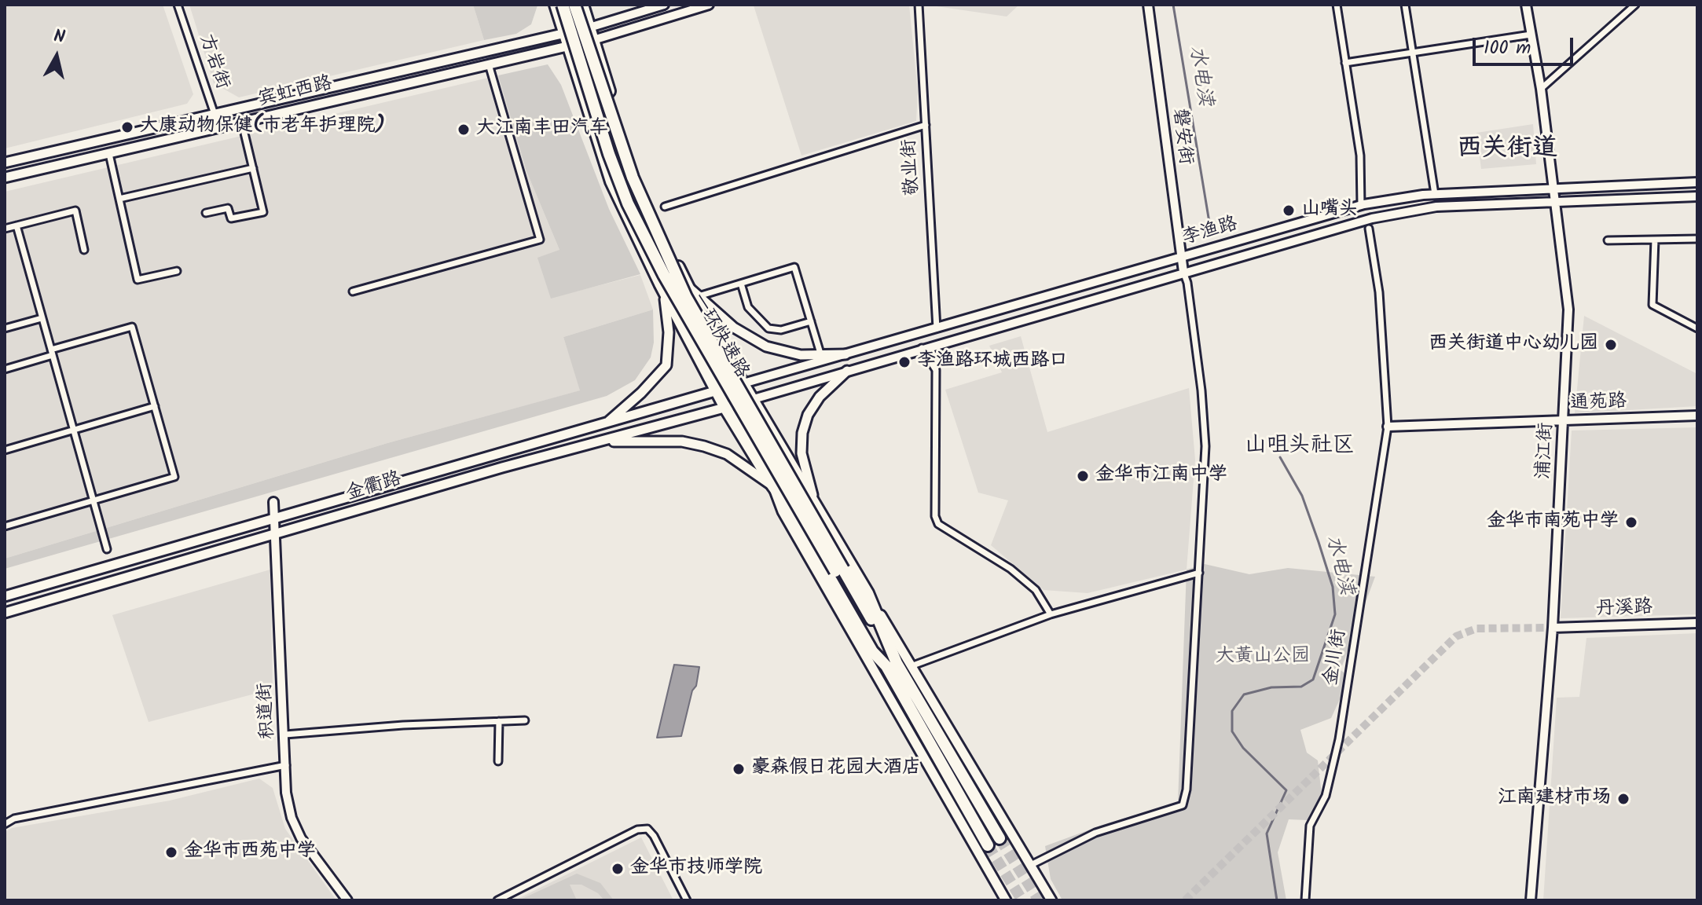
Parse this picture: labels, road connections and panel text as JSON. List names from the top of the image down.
{
  "streets": {
    "highway": ["一环快速路"],
    "main road": [
      "宾虹西路",
      "磐安街",
      "李渔路",
      "通苑路",
      "浦江街",
      "金衢路",
      "丹溪路",
      "积道街"
    ],
    "street": ["方岩街", "敬业街", "金川街"]
  },
  "crossings": [
    ["方岩街", "宾虹西路"],
    ["磐安街", "李渔路"],
    ["敬业街", "李渔路"],
    ["李渔路", "浦江街"],
    ["李渔路", "金衢路"],
    ["通苑路", "浦江街"],
    ["通苑路", "金川街"],
    ["浦江街", "丹溪路"],
    ["金衢路", "积道街"]
  ],
  "districts": ["西关街道", "山咀头社区"],
  "water": ["水电渎"],
  "parks": ["大黄山公园"],
  "places": [
    "大康动物保健(市老年护理院)",
    "大江南丰田汽车",
    "山嘴头",
    "西关街道中心幼儿园",
    "李渔路环城西路口",
    "金华市江南中学",
    "金华市南苑中学",
    "豪森假日花园大酒店",
    "江南建材市场",
    "金华市西苑中学",
    "金华市技师学院"
  ],
  "scale_bar": "100 m",
  "north": "top"
}
